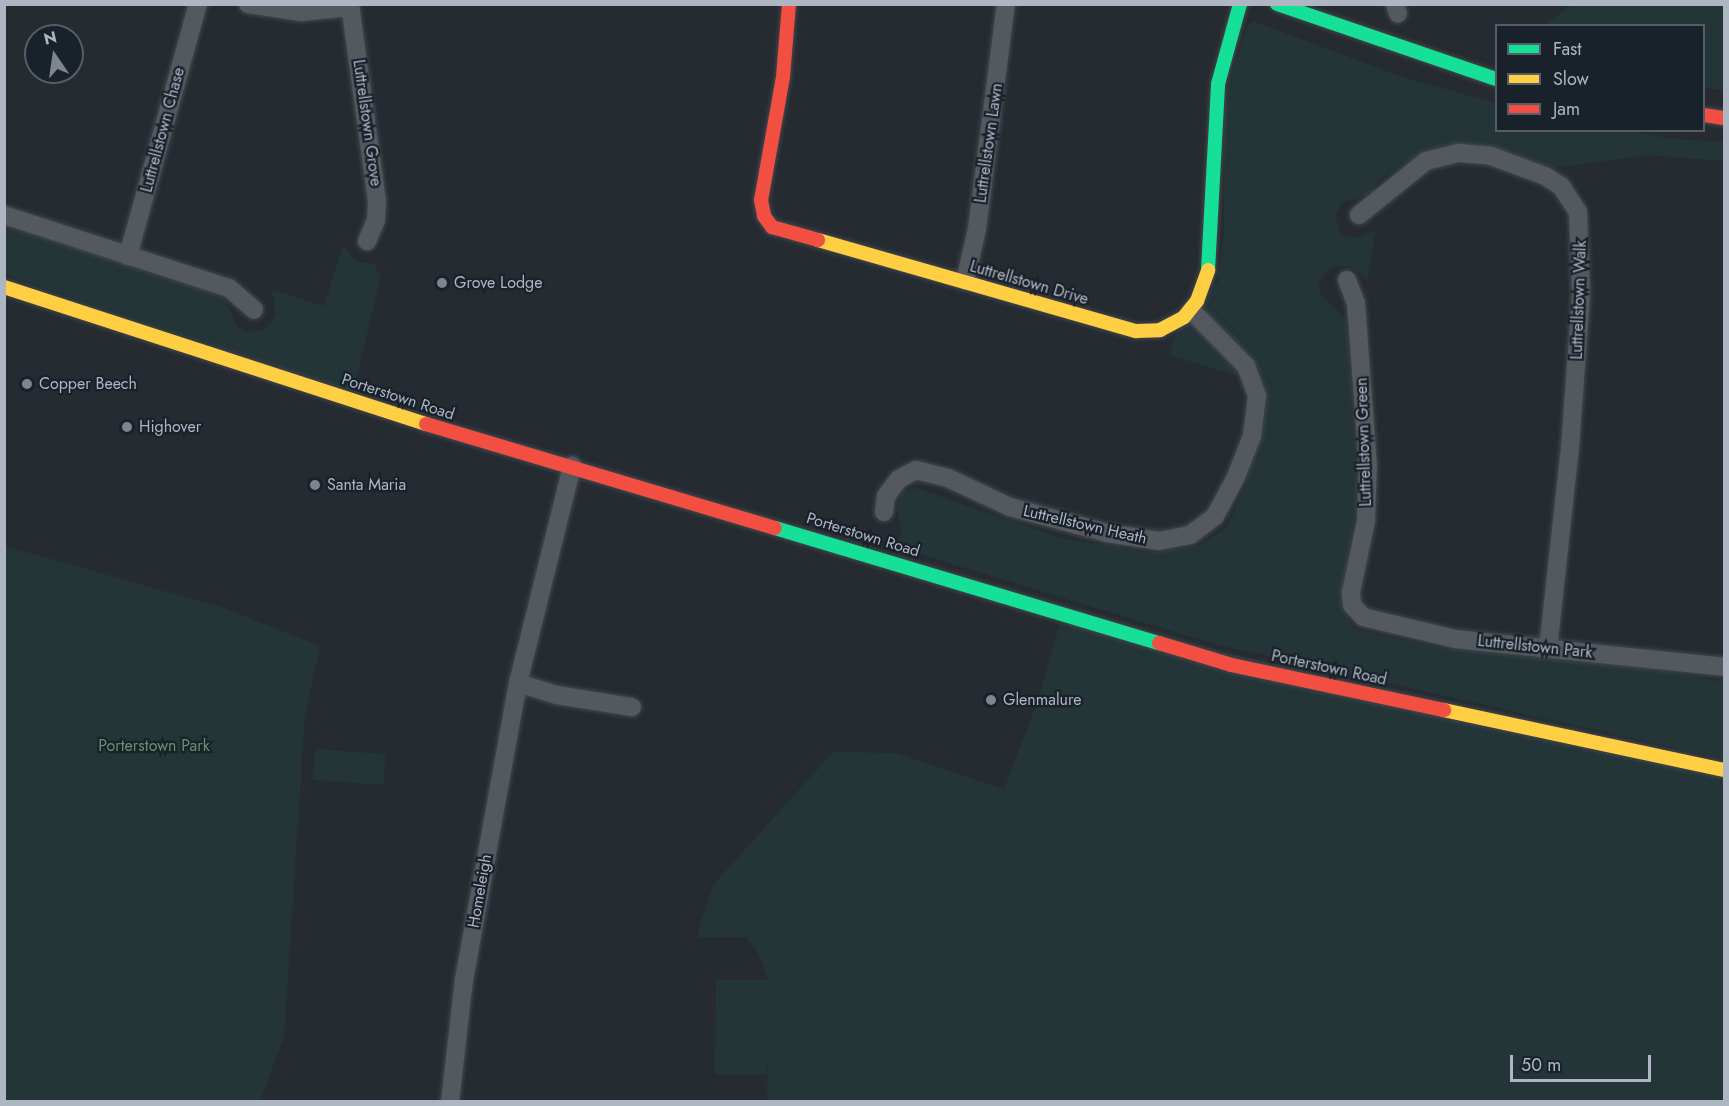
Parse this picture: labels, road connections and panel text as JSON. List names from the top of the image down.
{
  "streets": {
    "street": [
      "Luttrellstown Grove",
      "Luttrellstown Chase",
      "Luttrellstown Lawn",
      "Luttrellstown Drive",
      "Luttrellstown Walk",
      "Porterstown Road",
      "Luttrellstown Green",
      "Luttrellstown Heath",
      "Luttrellstown Park",
      "Homeleigh"
    ]
  },
  "crossings": [
    ["Luttrellstown Lawn", "Luttrellstown Drive"],
    ["Luttrellstown Drive", "Luttrellstown Heath"],
    ["Luttrellstown Walk", "Luttrellstown Park"],
    ["Porterstown Road", "Homeleigh"],
    ["Luttrellstown Green", "Luttrellstown Park"]
  ],
  "parks": ["Porterstown Park"],
  "places": [
    "Grove Lodge",
    "Copper Beech",
    "Highover",
    "Santa Maria",
    "Glenmalure"
  ],
  "legend": ["Fast", "Slow", "Jam"],
  "scale_bar": "50 m",
  "north": "top"
}
